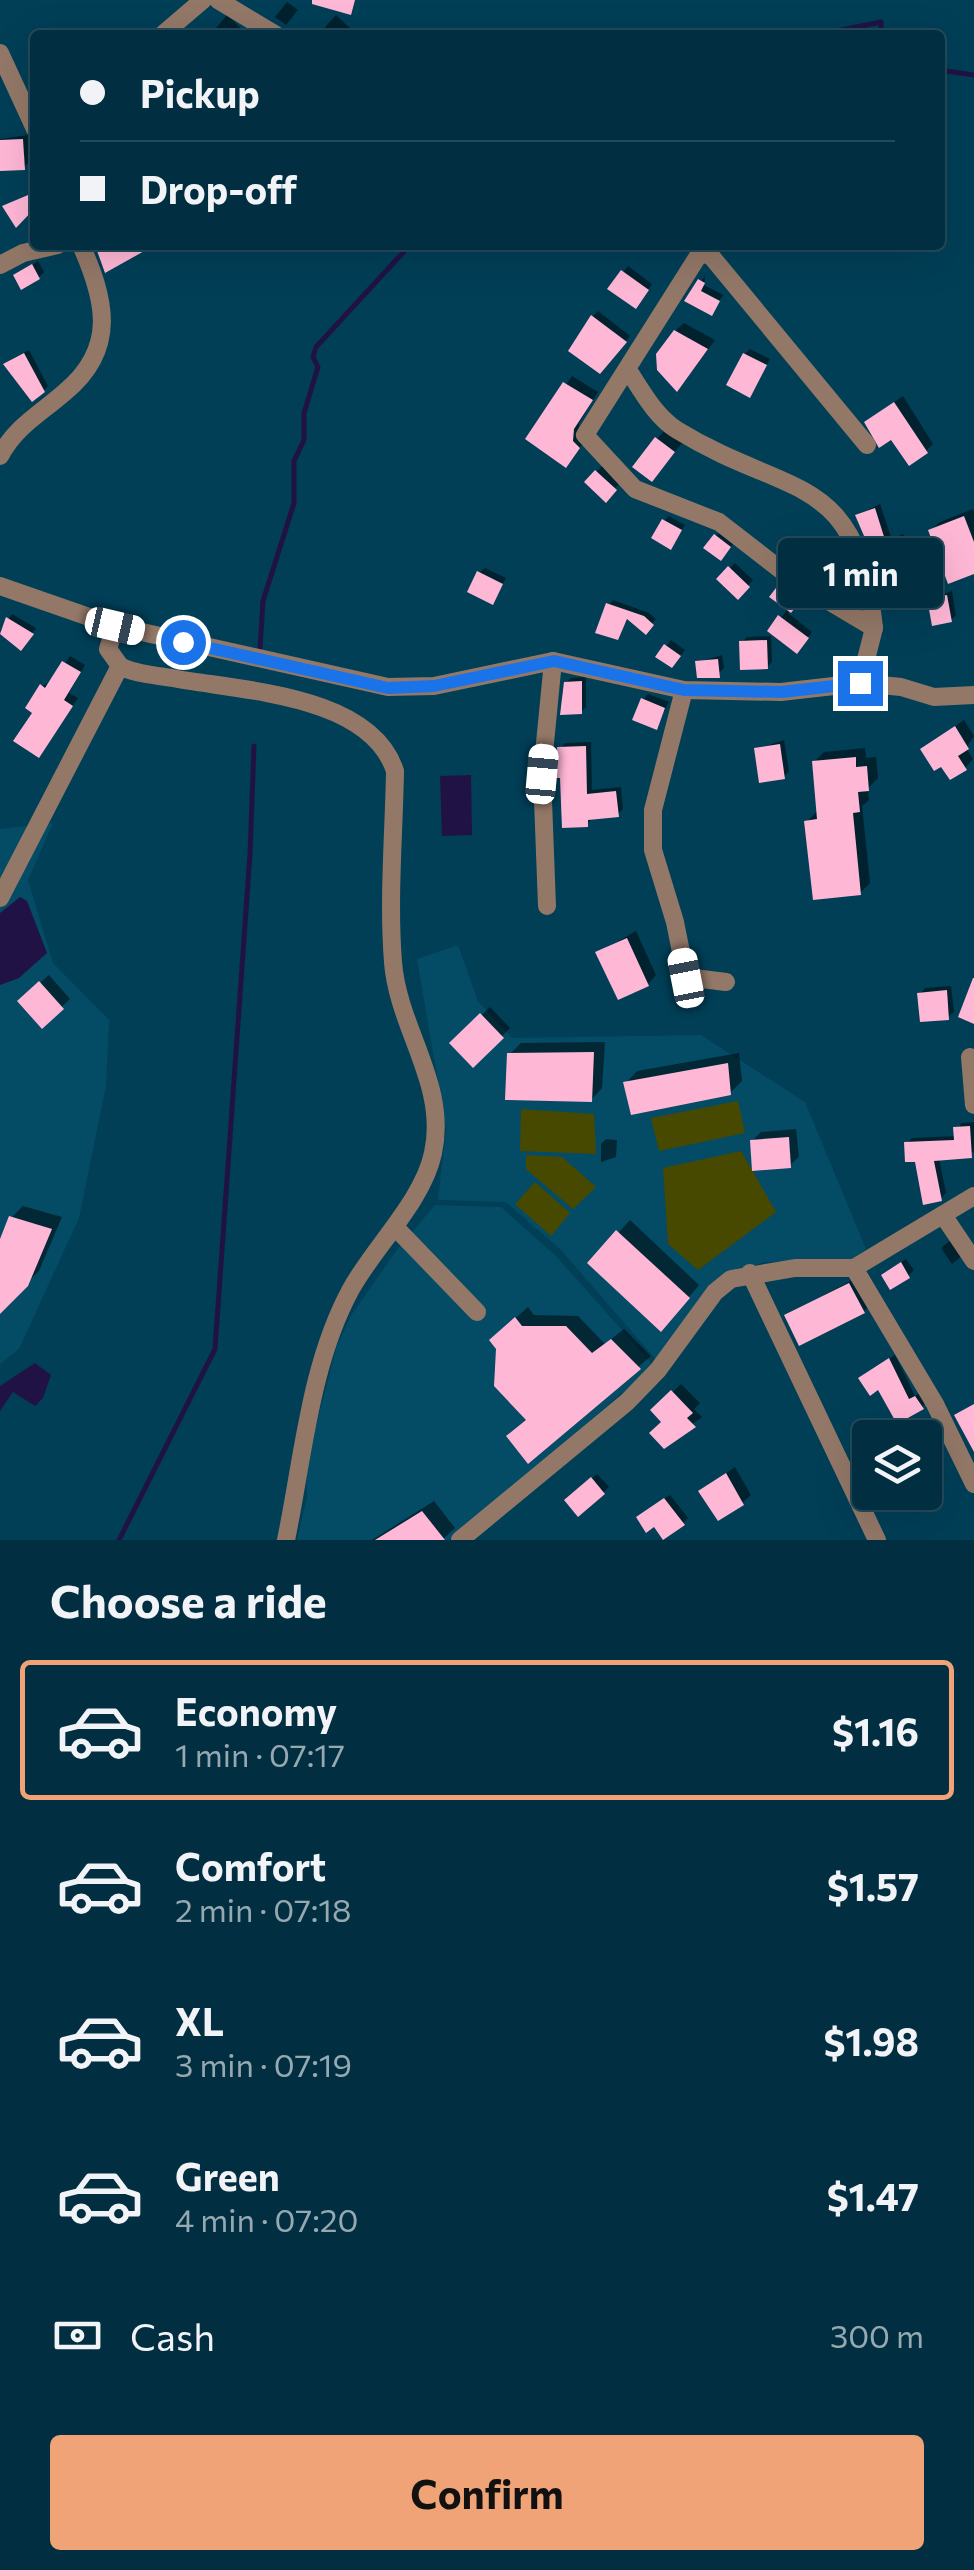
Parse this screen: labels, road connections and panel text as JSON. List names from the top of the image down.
{
  "page": {
    "banner": ["Pickup", "Drop-off"],
    "bubble": "1 min",
    "heading": "Choose a ride",
    "list": [
      {
        "name": "Economy",
        "note": "1 min · 07:17",
        "value": "$1.16"
      },
      {
        "name": "Comfort",
        "note": "2 min · 07:18",
        "value": "$1.57"
      },
      {
        "name": "XL",
        "note": "3 min · 07:19",
        "value": "$1.98"
      },
      {
        "name": "Green",
        "note": "4 min · 07:20",
        "value": "$1.47"
      }
    ],
    "pay": ["Cash", "300 m"],
    "buttons": "Confirm"
  }
}
